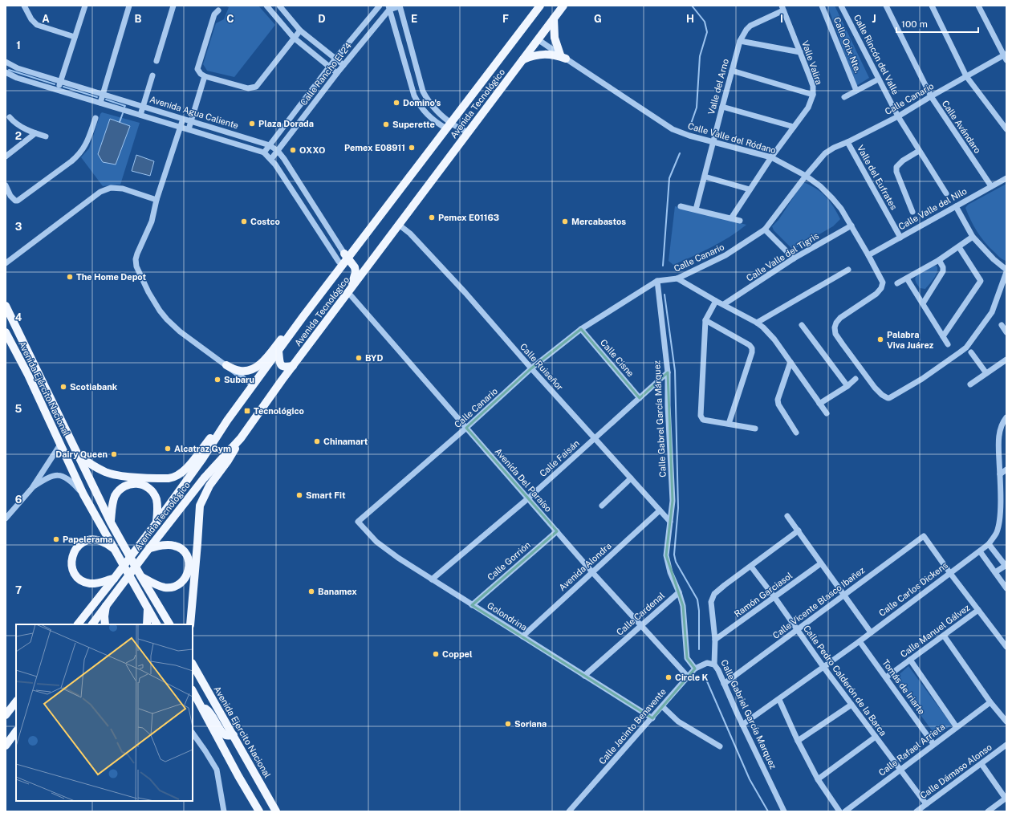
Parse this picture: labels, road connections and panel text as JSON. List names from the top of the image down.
{
  "streets": {
    "main road": ["Avenida Tecnológico", "Avenida Ejército Nacional", "Avenida Ejercito Nacional"],
    "street": [
      "Calle Orix Nte.",
      "Calle Rincón del Valle",
      "Valle Valira",
      "Calle Rancho El 24",
      "Valle del Arno",
      "Calle Canario",
      "Avenida Agua Caliente",
      "Calle Avándaro",
      "Calle Valle del Ródano",
      "Valle del Eufrates",
      "Calle Valle del Nilo",
      "Calle Valle del Tigris",
      "Calle Cisne",
      "Calle Ruiseñor",
      "Calle Gabrel García Márquez",
      "Calle Faisán",
      "Avenida Del Paraíso",
      "Calle Gorrión",
      "Avenida Alondra",
      "Calle Carlos Dickens",
      "Ramón Garciasol",
      "Calle Vicente Blasco Ibañez",
      "Calle Cardenal",
      "Golondrina",
      "Calle Manuel Gálvez",
      "Calle Pedro Calderón de la Barca",
      "Tomás de Iriarte",
      "Calle Gabriel García Marquez",
      "Calle Jacinto Benavente",
      "Calle Rafael Arrieta",
      "Calle Dámaso Alonso"
    ]
  },
  "crossings": [
    ["Calle Rincón del Valle", "Calle Canario"],
    ["Valle Valira", "Valle del Arno"],
    ["Valle Valira", "Calle Valle del Ródano"],
    ["Calle Rancho El 24", "Avenida Agua Caliente"],
    ["Valle del Arno", "Calle Valle del Ródano"],
    ["Calle Canario", "Calle Avándaro"],
    ["Calle Canario", "Calle Valle del Ródano"],
    ["Calle Canario", "Valle del Eufrates"],
    ["Calle Canario", "Calle Cisne"],
    ["Calle Canario", "Calle Ruiseñor"],
    ["Calle Canario", "Calle Gabrel García Márquez"],
    ["Calle Canario", "Avenida Del Paraíso"],
    ["Calle Canario", "Golondrina"],
    ["Avenida Tecnológico", "Avenida Agua Caliente"],
    ["Avenida Tecnológico", "Calle Valle del Ródano"],
    ["Avenida Tecnológico", "Calle Ruiseñor"],
    ["Avenida Tecnológico", "Avenida Del Paraíso"],
    ["Calle Avándaro", "Calle Valle del Nilo"],
    ["Calle Valle del Ródano", "Calle Valle del Nilo"],
    ["Calle Valle del Ródano", "Calle Valle del Tigris"],
    ["Valle del Eufrates", "Calle Valle del Nilo"],
    ["Calle Cisne", "Calle Faisán"],
    ["Calle Ruiseñor", "Calle Gabrel García Márquez"],
    ["Calle Ruiseñor", "Calle Faisán"],
    ["Calle Ruiseñor", "Avenida Alondra"],
    ["Calle Gabrel García Márquez", "Calle Faisán"],
    ["Calle Gabrel García Márquez", "Calle Cardenal"],
    ["Calle Faisán", "Avenida Del Paraíso"],
    ["Calle Faisán", "Golondrina"],
    ["Avenida Del Paraíso", "Calle Gorrión"],
    ["Avenida Del Paraíso", "Avenida Alondra"],
    ["Avenida Del Paraíso", "Calle Cardenal"],
    ["Avenida Del Paraíso", "Calle Jacinto Benavente"],
    ["Calle Gorrión", "Golondrina"],
    ["Avenida Alondra", "Golondrina"],
    ["Calle Carlos Dickens", "Calle Vicente Blasco Ibañez"],
    ["Calle Carlos Dickens", "Calle Pedro Calderón de la Barca"],
    ["Calle Carlos Dickens", "Tomás de Iriarte"],
    ["Calle Carlos Dickens", "Calle Gabriel García Marquez"],
    ["Ramón Garciasol", "Calle Pedro Calderón de la Barca"],
    ["Ramón Garciasol", "Calle Gabriel García Marquez"],
    ["Calle Vicente Blasco Ibañez", "Calle Pedro Calderón de la Barca"],
    ["Calle Vicente Blasco Ibañez", "Calle Gabriel García Marquez"],
    ["Calle Cardenal", "Golondrina"],
    ["Golondrina", "Calle Jacinto Benavente"],
    ["Calle Manuel Gálvez", "Tomás de Iriarte"],
    ["Calle Pedro Calderón de la Barca", "Calle Gabriel García Marquez"],
    ["Calle Pedro Calderón de la Barca", "Calle Rafael Arrieta"],
    ["Calle Pedro Calderón de la Barca", "Calle Dámaso Alonso"],
    ["Tomás de Iriarte", "Calle Rafael Arrieta"],
    ["Calle Gabriel García Marquez", "Calle Jacinto Benavente"]
  ],
  "places": {
    "other": [
      "Domino's",
      "Plaza Dorada",
      "Superette",
      "Pemex E08911",
      "OXXO",
      "Pemex E01163",
      "Costco",
      "Mercabastos",
      "The Home Depot",
      "Palabra Viva Juárez",
      "BYD",
      "Subaru",
      "Scotiabank",
      "Chinamart",
      "Alcatraz Gym",
      "Dairy Queen",
      "Smart Fit",
      "Papelerama",
      "Banamex",
      "Coppel",
      "Circle K",
      "Soriana"
    ],
    "transit": ["Tecnológico"]
  },
  "scale_bar": "100 m",
  "grid": {
    "columns": [
      "A",
      "B",
      "C",
      "D",
      "E",
      "F",
      "G",
      "H",
      "I",
      "J"
    ],
    "rows": [
      "1",
      "2",
      "3",
      "4",
      "5",
      "6",
      "7"
    ]
  }
}
